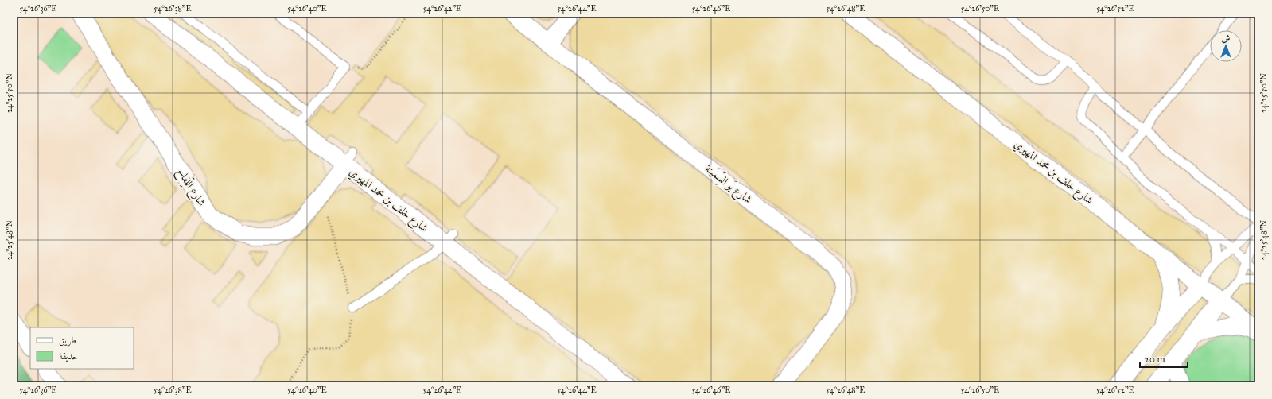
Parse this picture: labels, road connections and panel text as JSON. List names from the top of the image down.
{
  "streets": {
    "street": ["شارع خلف بن محمد المهيري", "شارع يَو السِّمَينة", "شارع اللِّفاح"]
  },
  "crossings": [
    ["شارع خلف بن محمد المهيري", "شارع اللِّفاح"]
  ],
  "legend": ["طريق", "حديقة"],
  "scale_bar": "20 m",
  "north": "top",
  "coordinates": [
    "54°26'36\"E",
    "54°26'38\"E",
    "54°26'40\"E",
    "54°26'42\"E",
    "54°26'44\"E",
    "54°26'46\"E",
    "54°26'48\"E",
    "54°26'50\"E",
    "54°26'52\"E",
    "24°25'50\"N",
    "24°25'48\"N"
  ]
}
